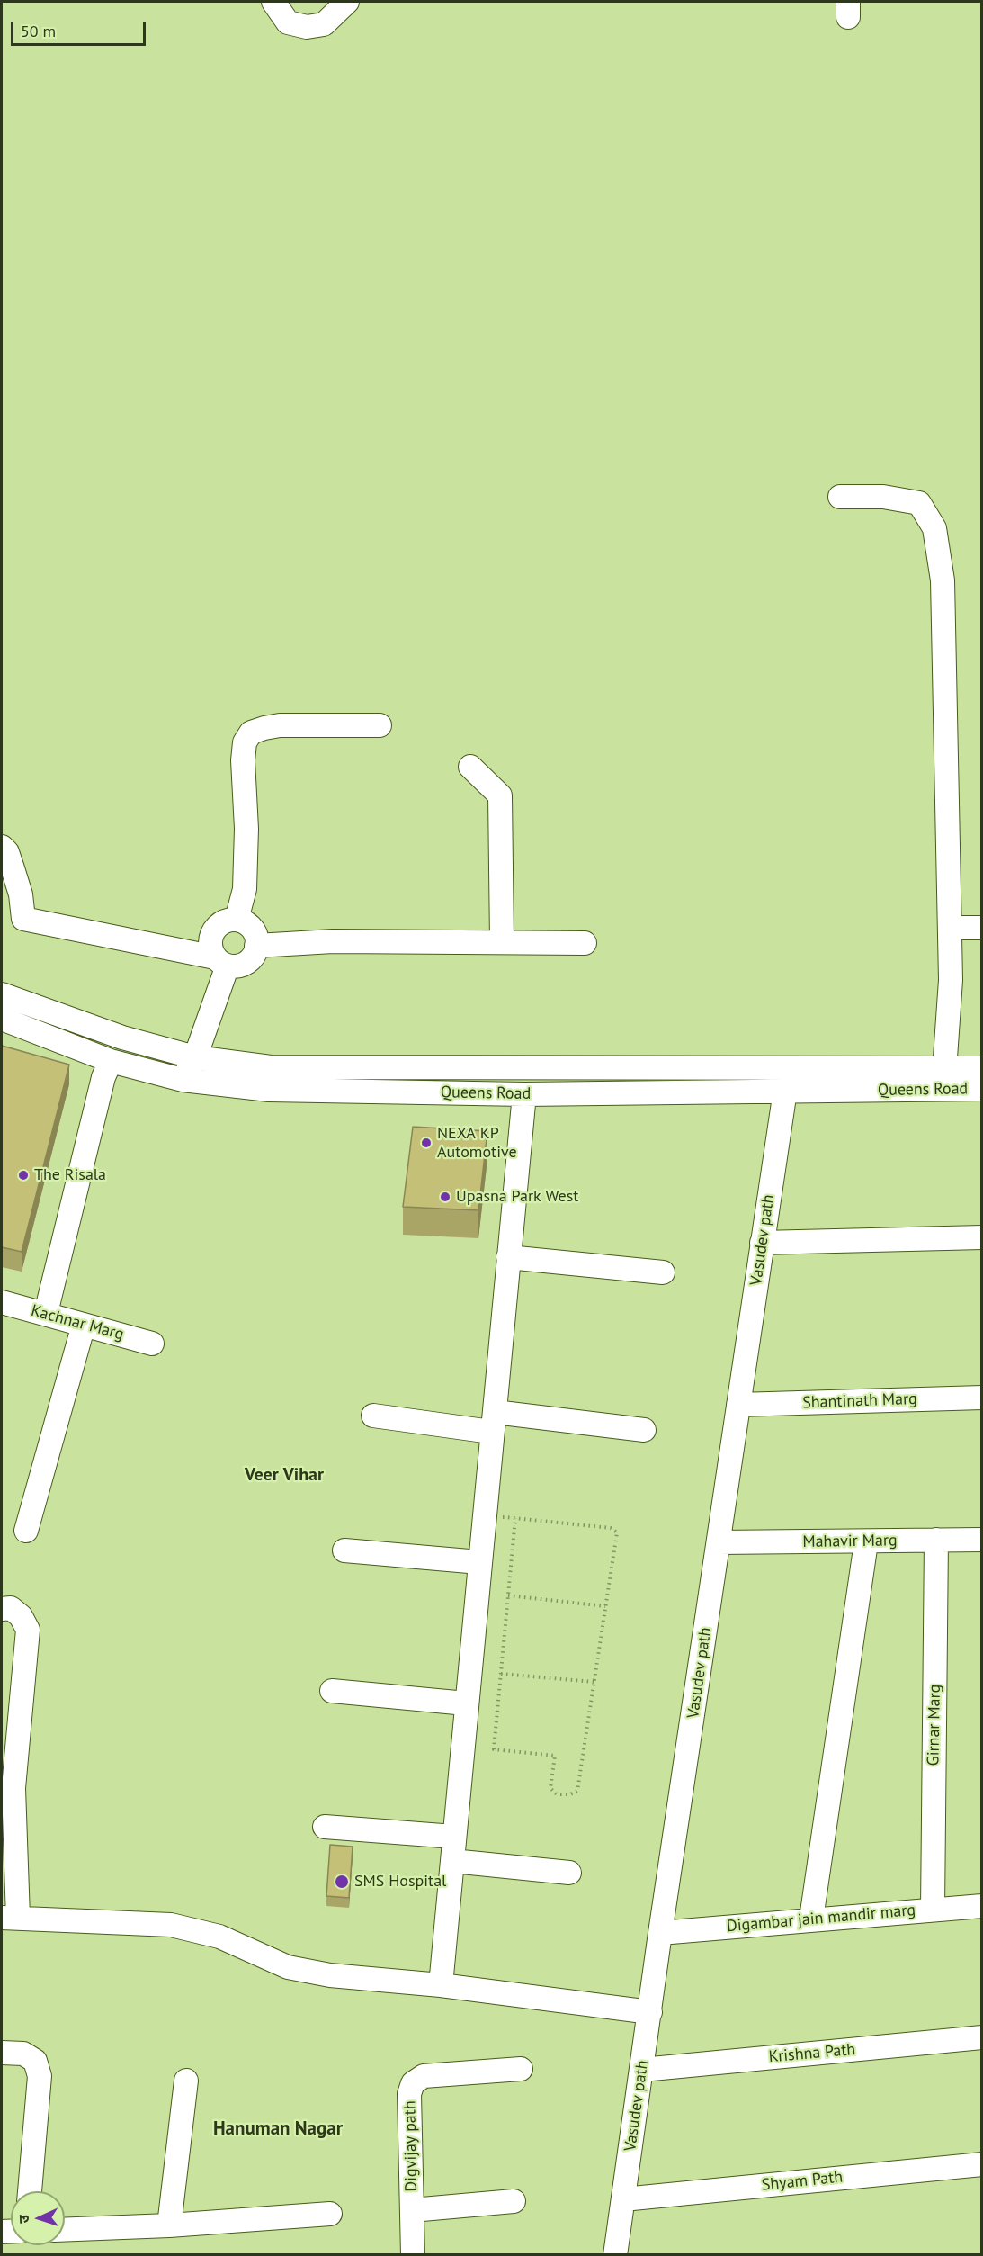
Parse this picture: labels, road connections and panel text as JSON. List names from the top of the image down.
{
  "streets": {
    "street": [
      "Queens Road",
      "Vasudev path",
      "Kachnar Marg",
      "Shantinath Marg",
      "Mahavir Marg",
      "Girnar Marg",
      "Digambar jain mandir marg",
      "Krishna Path",
      "Digvijay path",
      "Shyam Path"
    ]
  },
  "crossings": [
    ["Queens Road", "Vasudev path"],
    ["Vasudev path", "Shantinath Marg"],
    ["Vasudev path", "Mahavir Marg"],
    ["Vasudev path", "Digambar jain mandir marg"],
    ["Vasudev path", "Krishna Path"],
    ["Vasudev path", "Shyam Path"],
    ["Mahavir Marg", "Girnar Marg"],
    ["Girnar Marg", "Digambar jain mandir marg"]
  ],
  "districts": ["Veer Vihar", "Hanuman Nagar"],
  "places": [
    "NEXA KP Automotive",
    "The Risala",
    "Upasna Park West",
    "SMS Hospital"
  ],
  "scale_bar": "50 m",
  "north": "left"
}
